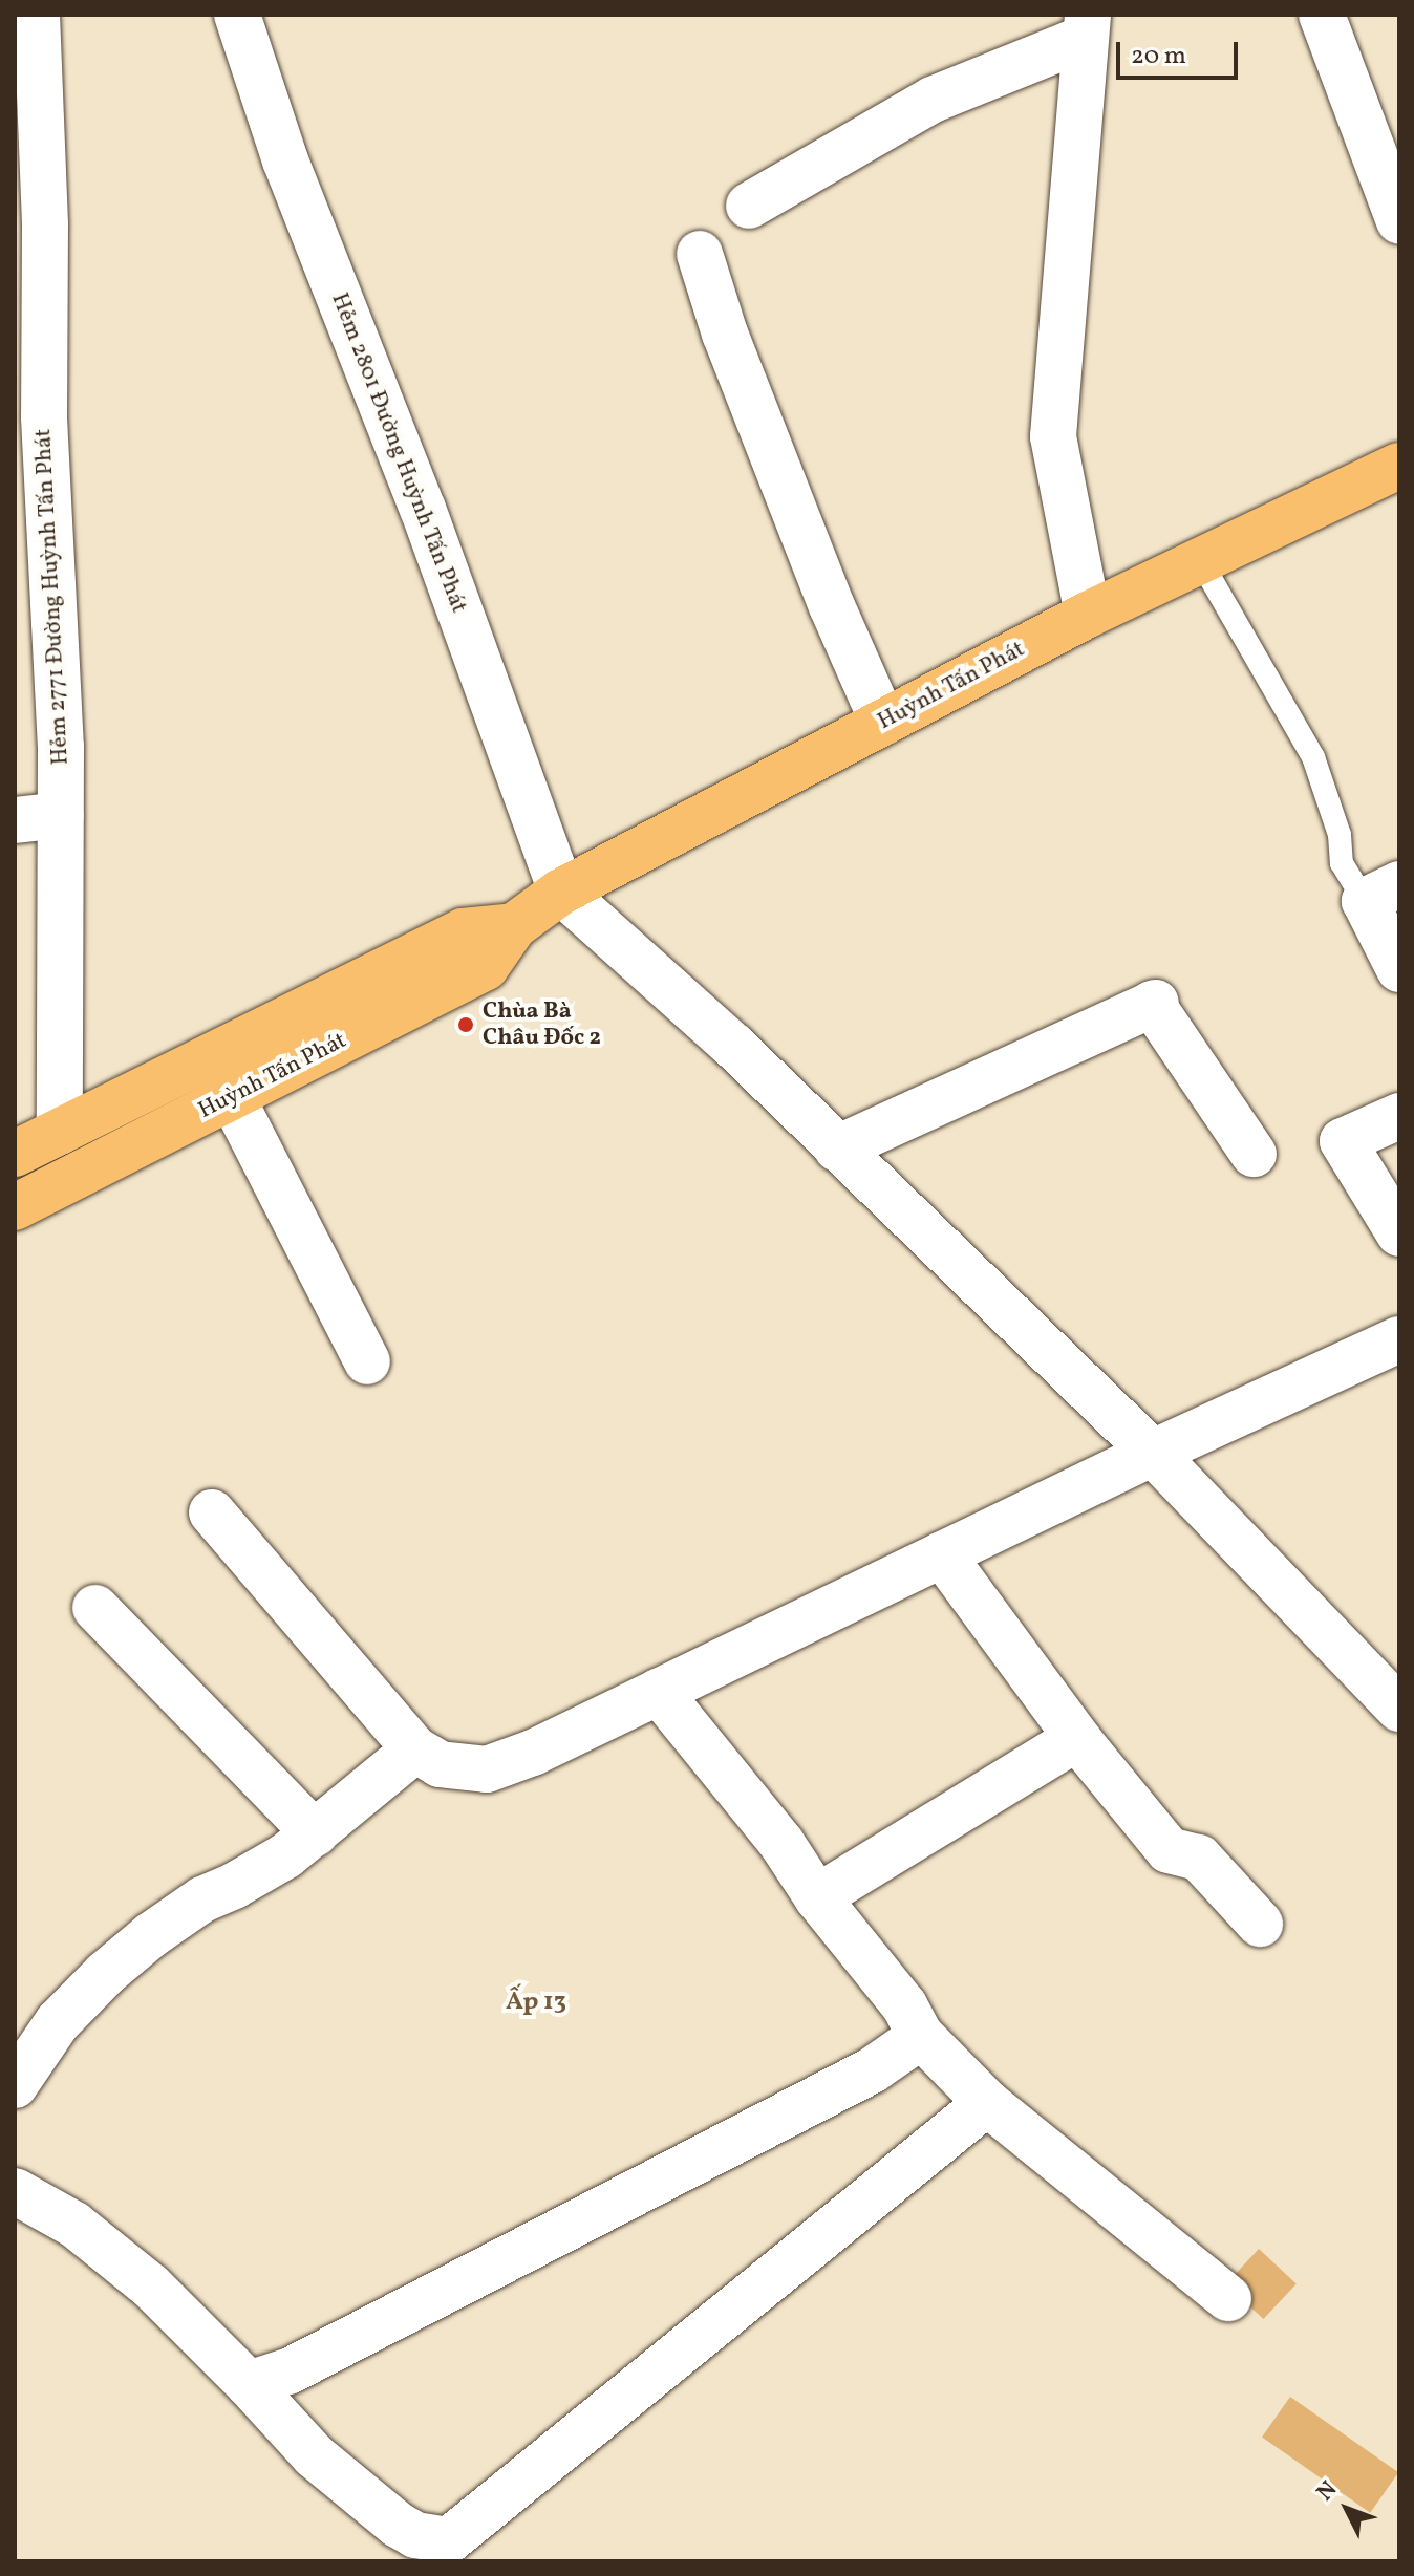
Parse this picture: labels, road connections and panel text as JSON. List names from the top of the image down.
{
  "streets": {
    "main road": ["Huỳnh Tấn Phát"],
    "street": ["Hẻm 2801 Đường Huỳnh Tấn Phát", "Hẻm 2771 Đường Huỳnh Tấn Phát"]
  },
  "crossings": [
    ["Hẻm 2801 Đường Huỳnh Tấn Phát", "Huỳnh Tấn Phát"],
    ["Hẻm 2771 Đường Huỳnh Tấn Phát", "Huỳnh Tấn Phát"]
  ],
  "districts": ["Ấp 13"],
  "places": ["Chùa Bà Châu Đốc 2"],
  "scale_bar": "20 m",
  "north": "top left"
}
